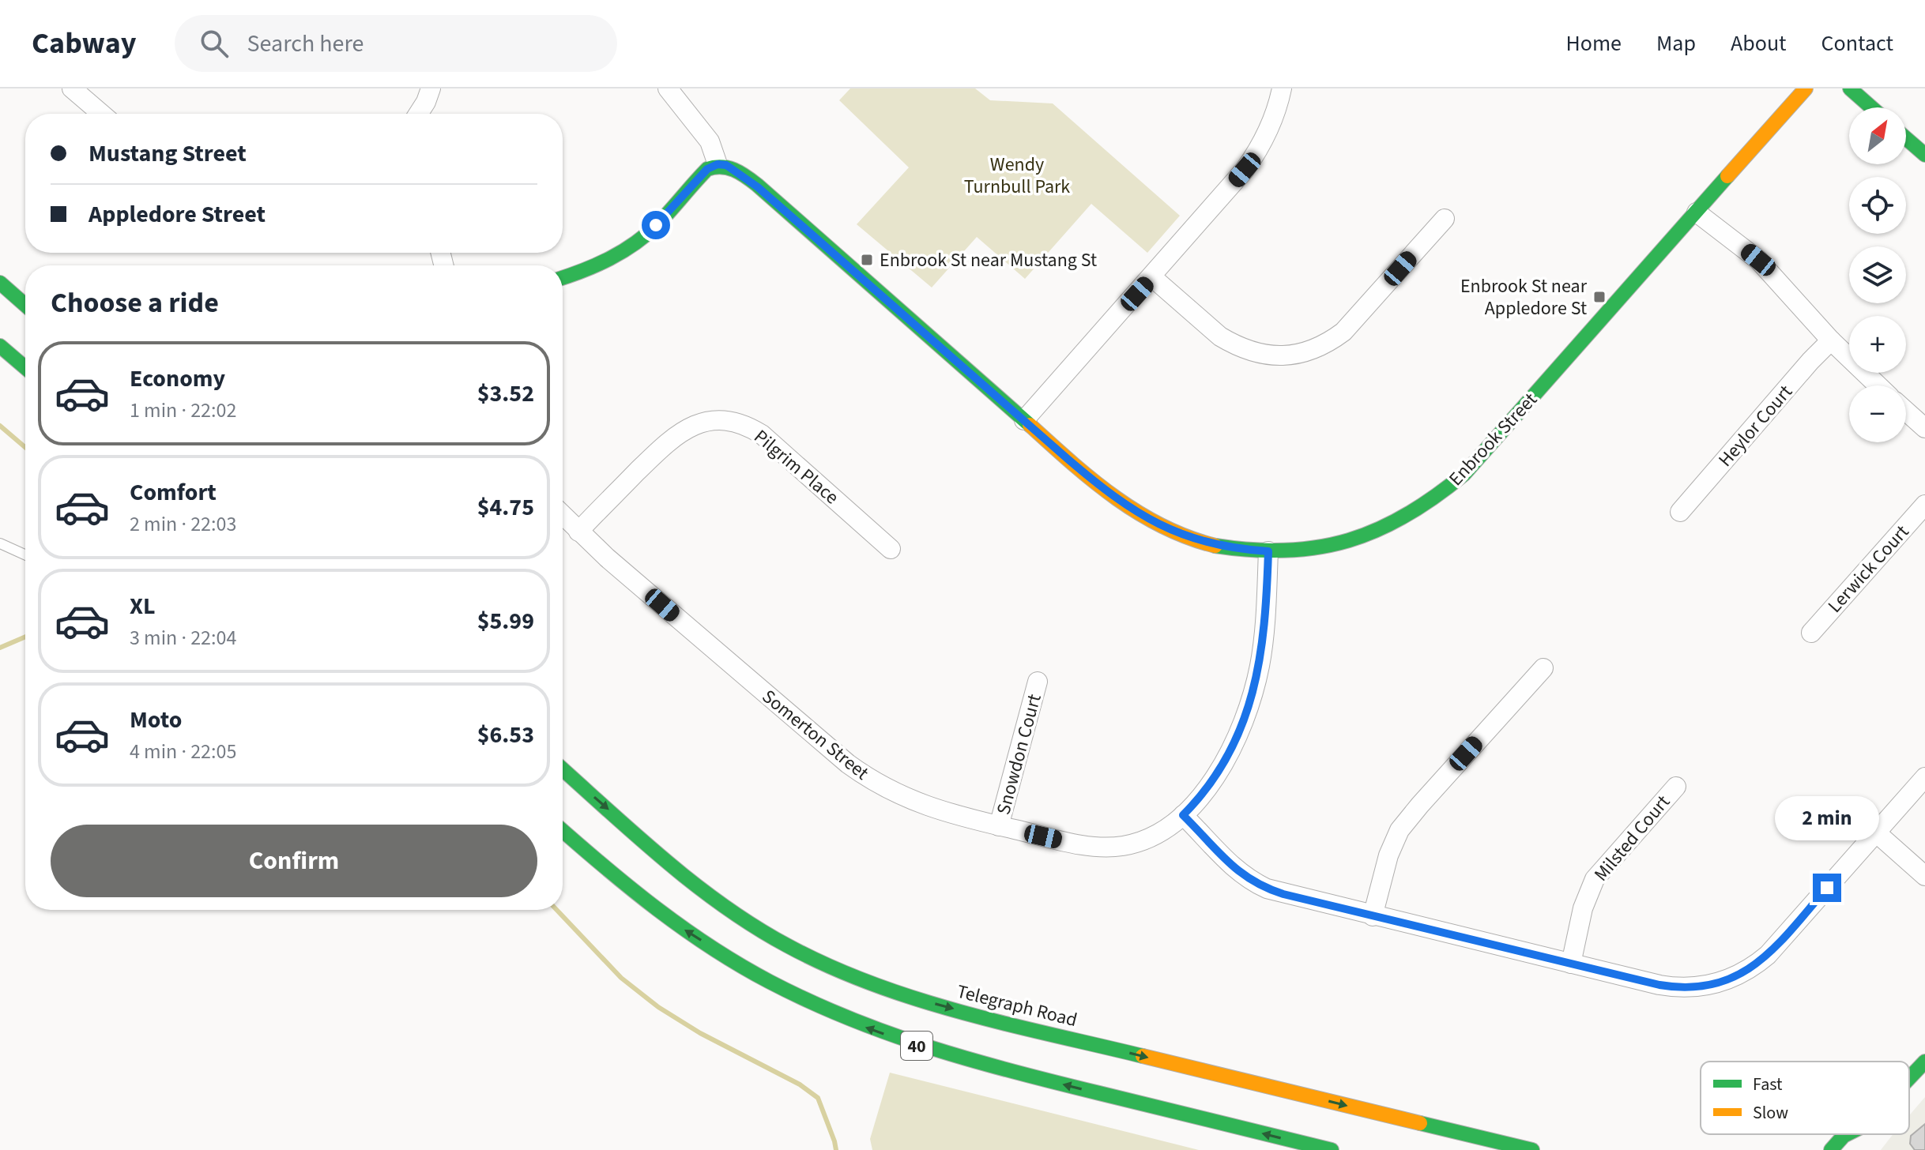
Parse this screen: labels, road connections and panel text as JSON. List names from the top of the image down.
{
  "streets": {
    "main road": ["Enbrook Street", "Telegraph Road", "40"],
    "street": [
      "Heylor Court",
      "Pilgrim Place",
      "Lerwick Court",
      "Somerton Street",
      "Snowdon Court",
      "Milsted Court"
    ]
  },
  "crossings": [
    ["Enbrook Street", "Somerton Street"],
    ["Pilgrim Place", "Somerton Street"],
    ["Somerton Street", "Snowdon Court"]
  ],
  "parks": ["Wendy Turnbull Park"],
  "places": {
    "transit": ["Enbrook St near Mustang St", "Enbrook St near Appledore St"]
  },
  "legend": ["Fast", "Slow"],
  "north": "top right",
  "page": {
    "header": "Cabway",
    "search": "Search here",
    "nav": [
      "Home",
      "Map",
      "About",
      "Contact"
    ],
    "map_buttons": ["+", "−"],
    "banner": ["Mustang Street", "Appledore Street"],
    "heading": "Choose a ride",
    "list": [
      {
        "name": "Economy",
        "note": "1 min · 22:02",
        "value": "$3.52"
      },
      {
        "name": "Comfort",
        "note": "2 min · 22:03",
        "value": "$4.75"
      },
      {
        "name": "XL",
        "note": "3 min · 22:04",
        "value": "$5.99"
      },
      {
        "name": "Moto",
        "note": "4 min · 22:05",
        "value": "$6.53"
      }
    ],
    "bubble": "2 min",
    "buttons": "Confirm"
  }
}
